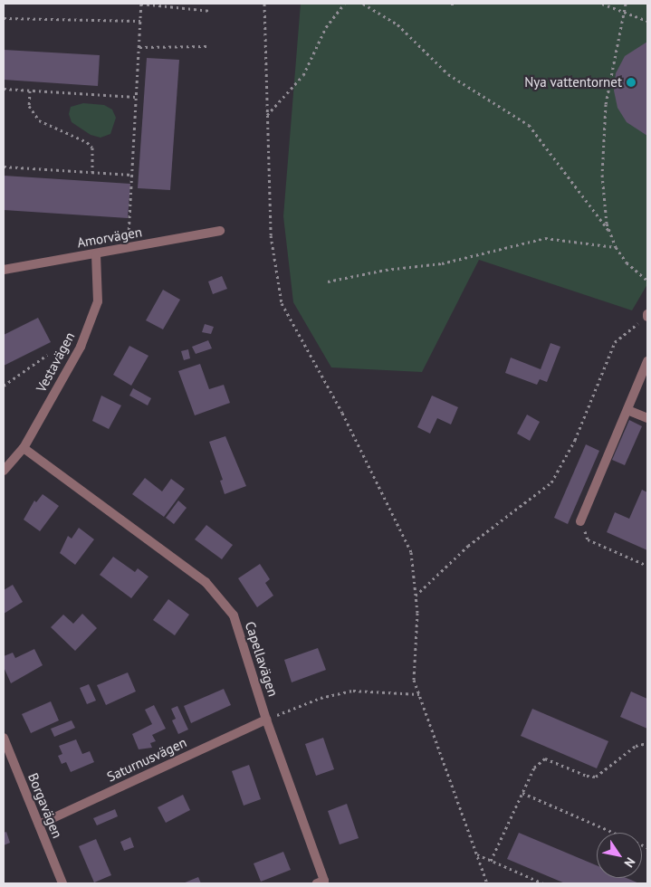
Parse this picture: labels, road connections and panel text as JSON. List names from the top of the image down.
{
  "streets": {
    "street": [
      "Amorvägen",
      "Vestavägen",
      "Capellavägen",
      "Saturnusvägen",
      "Borgavägen"
    ]
  },
  "crossings": [
    ["Amorvägen", "Vestavägen"],
    ["Vestavägen", "Capellavägen"],
    ["Capellavägen", "Saturnusvägen"],
    ["Saturnusvägen", "Borgavägen"]
  ],
  "places": ["Nya vattentornet"],
  "north": "bottom right"
}
